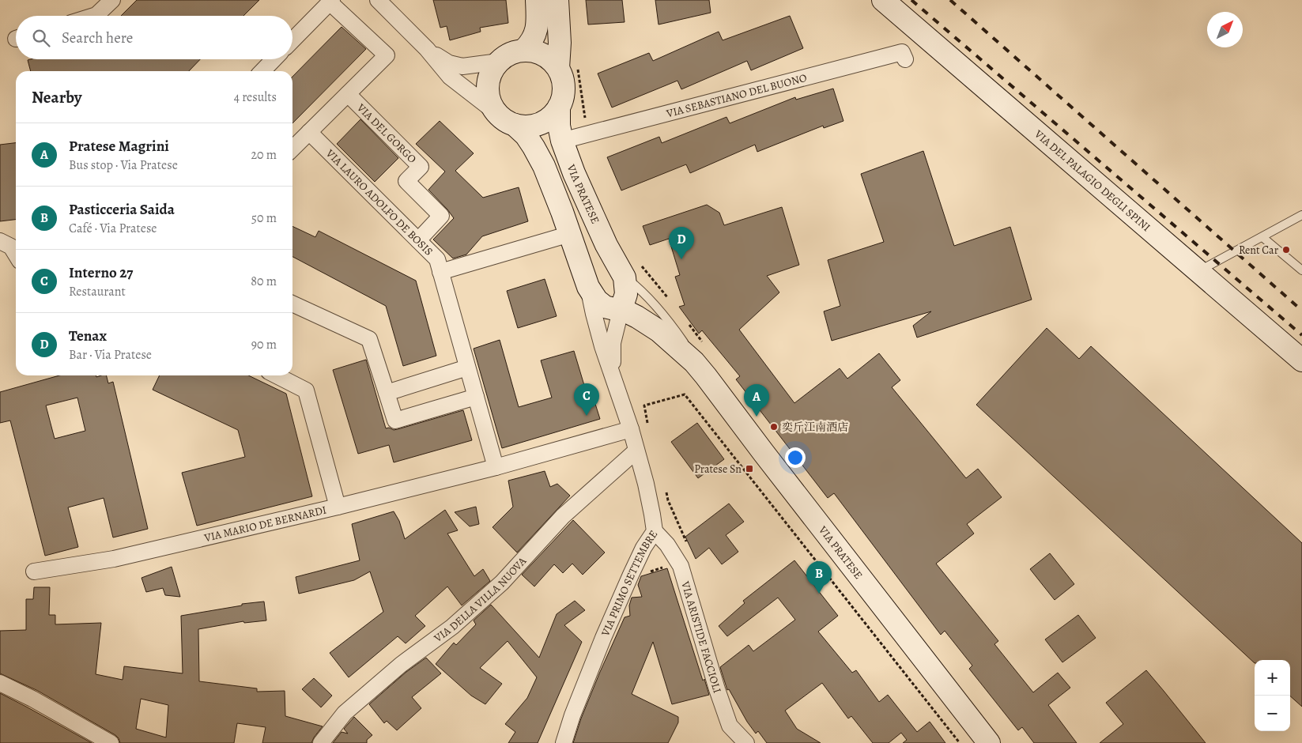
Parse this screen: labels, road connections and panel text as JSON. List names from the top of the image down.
{
  "streets": {
    "main road": ["VIA DEL PALAGIO DEGLI SPINI", "VIA PRATESE"],
    "street": [
      "VIA SEBASTIANO DEL BUONO",
      "VIA DEL GORGO",
      "VIA LAURO ADOLFO DE BOSIS",
      "VIA MARIO DE BERNARDI",
      "VIA PRIMO SETTEMBRE",
      "VIA DELLA VILLA NUOVA",
      "VIA ARISTIDE FACCIOLI"
    ]
  },
  "crossings": [
    ["VIA SEBASTIANO DEL BUONO", "VIA PRATESE"],
    ["VIA DEL GORGO", "VIA LAURO ADOLFO DE BOSIS"],
    ["VIA PRATESE", "VIA PRIMO SETTEMBRE"],
    ["VIA MARIO DE BERNARDI", "VIA PRIMO SETTEMBRE"],
    ["VIA PRIMO SETTEMBRE", "VIA DELLA VILLA NUOVA"],
    ["VIA PRIMO SETTEMBRE", "VIA ARISTIDE FACCIOLI"]
  ],
  "places": {
    "other": ["Rent Car", "奕斤江南酒店"],
    "transit": ["Pratese Sn"]
  },
  "north": "top right",
  "page": {
    "search": "Search here",
    "heading": ["Nearby", "4 results"],
    "list": [
      {
        "mark": "A",
        "name": "Pratese Magrini",
        "note": "Bus stop · Via Pratese",
        "value": "20 m"
      },
      {
        "mark": "B",
        "name": "Pasticceria Saida",
        "note": "Café · Via Pratese",
        "value": "50 m"
      },
      {
        "mark": "C",
        "name": "Interno 27",
        "note": "Restaurant",
        "value": "80 m"
      },
      {
        "mark": "D",
        "name": "Tenax",
        "note": "Bar · Via Pratese",
        "value": "90 m"
      }
    ],
    "pins": [
      "D",
      "C",
      "A",
      "B"
    ],
    "map_buttons": ["+", "−"]
  }
}
